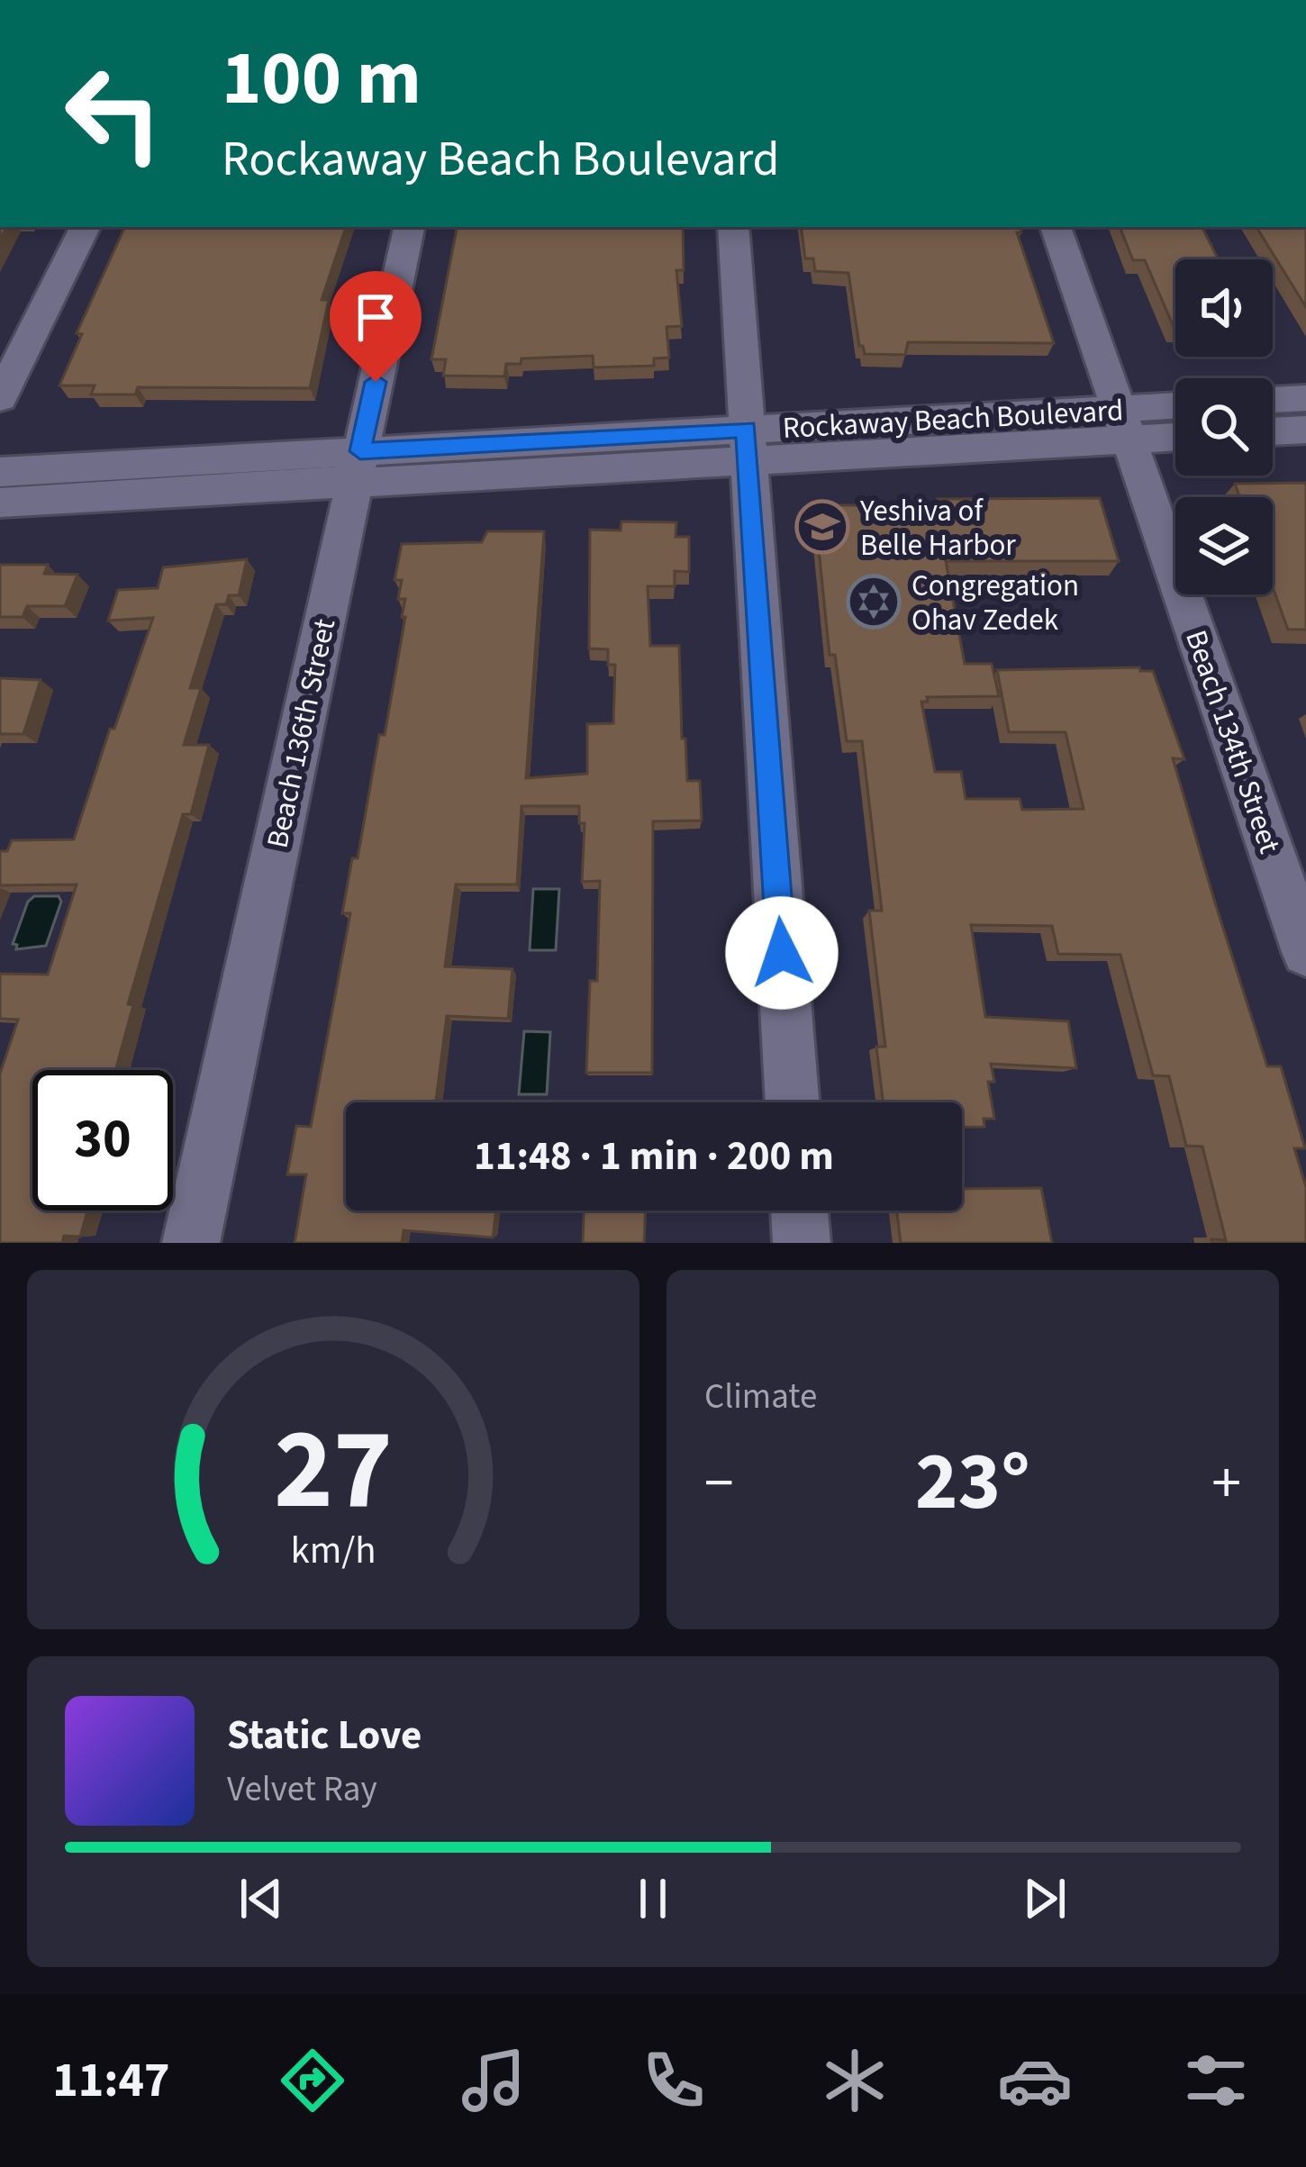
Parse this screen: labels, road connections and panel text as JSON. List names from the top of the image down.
{
  "streets": {
    "street": ["Rockaway Beach Boulevard", "Beach 136th Street", "Beach 134th Street"]
  },
  "crossings": [
    ["Rockaway Beach Boulevard", "Beach 136th Street"],
    ["Rockaway Beach Boulevard", "Beach 134th Street"]
  ],
  "places": {
    "school or university": ["Yeshiva of Belle Harbor"],
    "synagogue": ["Congregation Ohav Zedek"]
  },
  "page": {
    "turn": ["100 m", "Rockaway Beach Boulevard"],
    "limit": "30",
    "trip": "11:48 · 1 min · 200 m",
    "tile": "Climate",
    "heat": ["−", "23°", "+"],
    "song": ["Static Love", "Velvet Ray"],
    "tabs": "11:47",
    "gauge": ["27", "km/h"]
  }
}
